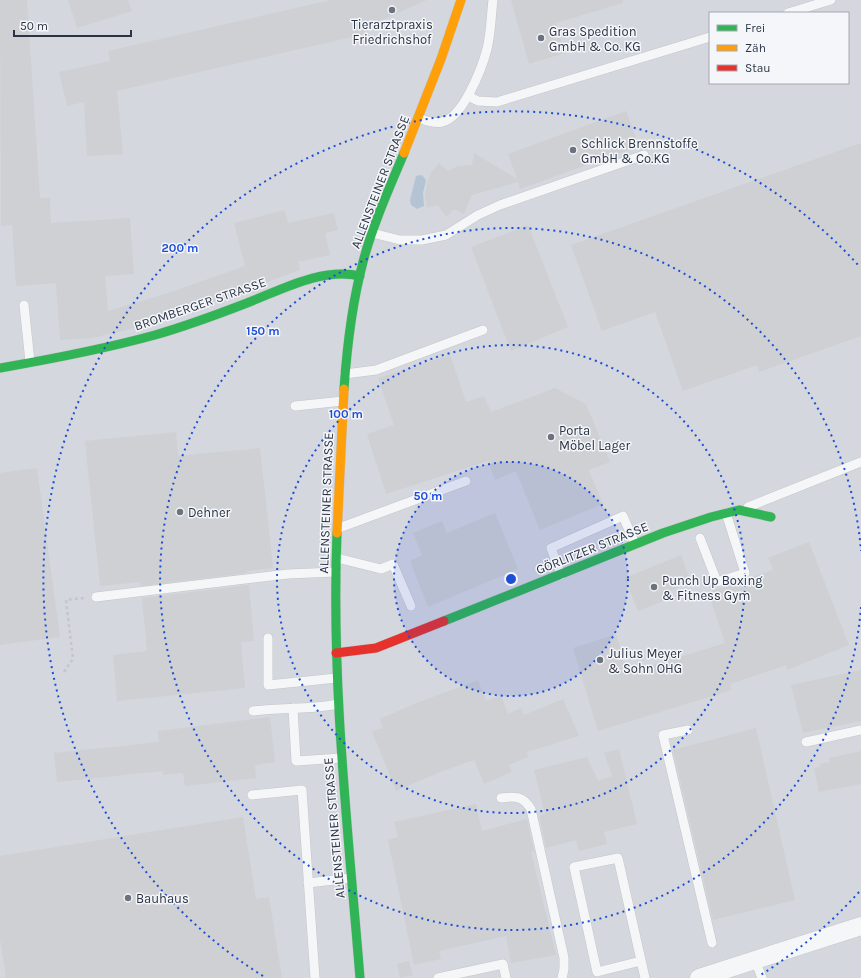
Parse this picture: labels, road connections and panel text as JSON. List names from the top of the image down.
{
  "streets": {
    "street": ["ALLENSTEINER STRASSE", "BROMBERGER STRASSE", "GÖRLITZER STRASSE"]
  },
  "crossings": [
    ["ALLENSTEINER STRASSE", "BROMBERGER STRASSE"],
    ["ALLENSTEINER STRASSE", "GÖRLITZER STRASSE"]
  ],
  "places": [
    "Tierarztpraxis Friedrichshof",
    "Gras Spedition GmbH & Co. KG",
    "Schlick Brennstoffe GmbH & Co.KG",
    "Porta Möbel Lager",
    "Dehner",
    "Punch Up Boxing & Fitness Gym",
    "Julius Meyer & Sohn OHG",
    "Bauhaus"
  ],
  "legend": ["Frei", "Zäh", "Stau"],
  "scale_bar": "50 m",
  "rings": [
    "200 m",
    "150 m",
    "100 m",
    "50 m"
  ]
}
